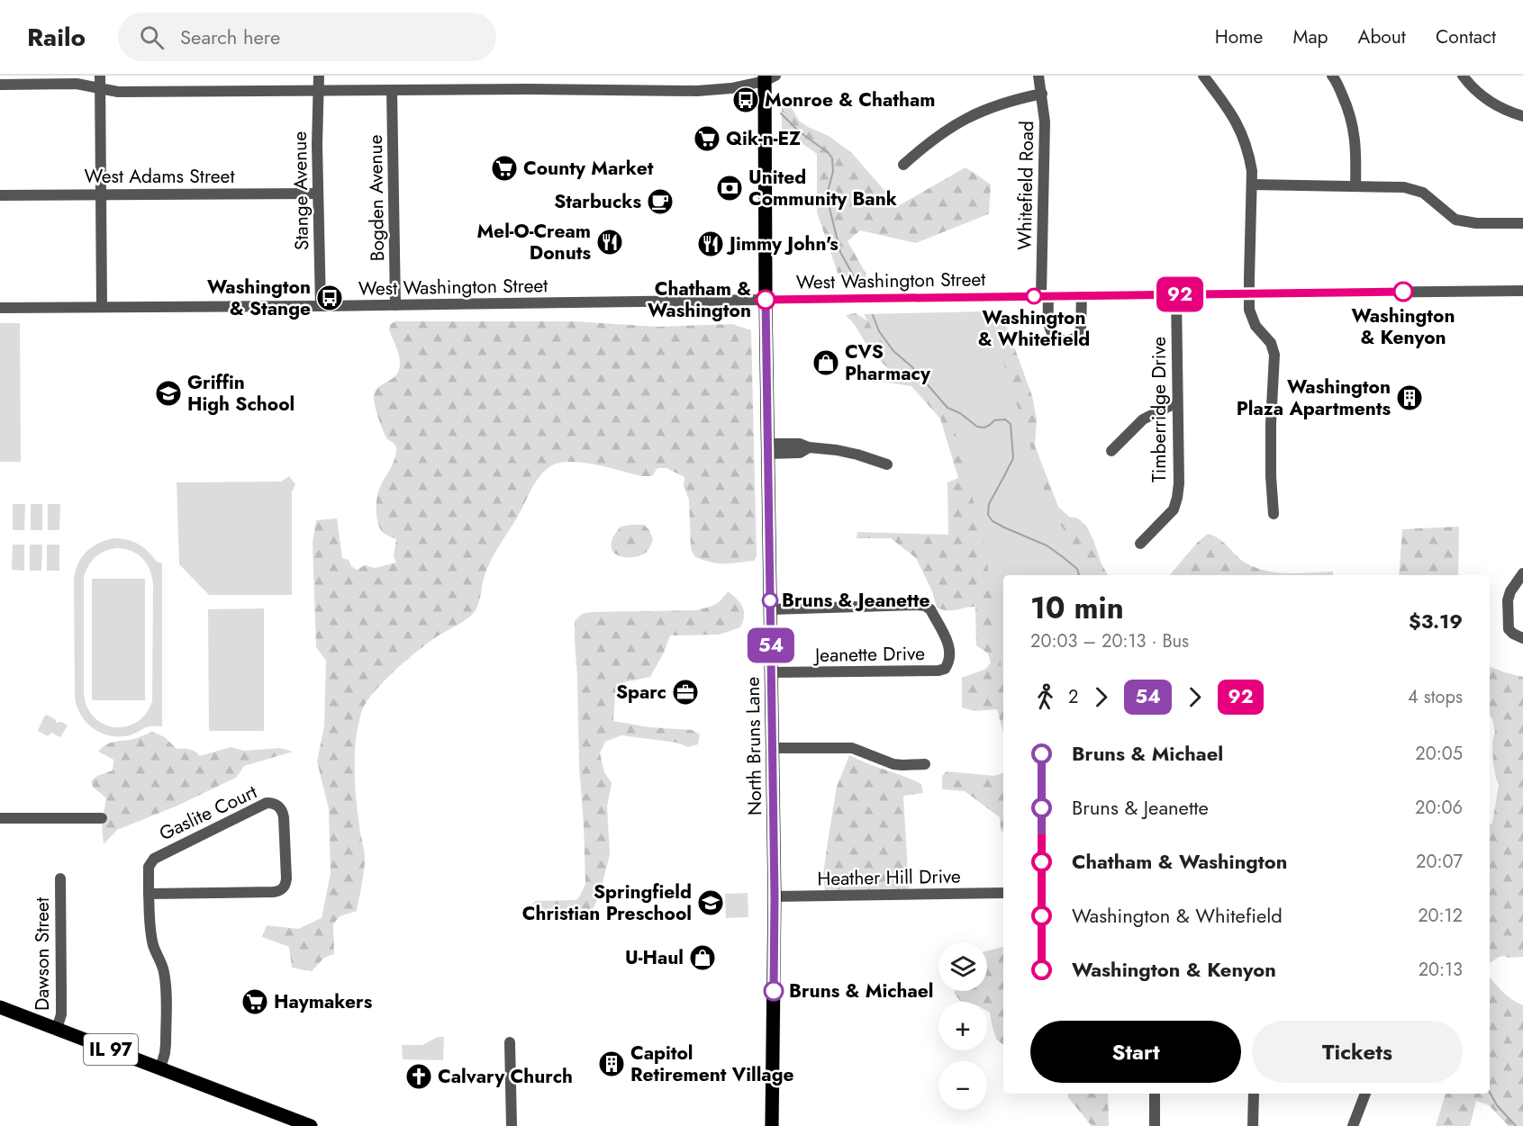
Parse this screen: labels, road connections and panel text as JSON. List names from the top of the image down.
{
  "streets": {
    "main road": ["North Bruns Lane", "IL 97"],
    "street": [
      "West Adams Street",
      "Whitefield Road",
      "Stange Avenue",
      "Bogden Avenue",
      "West Washington Street",
      "Timberridge Drive",
      "Jeanette Drive",
      "Gaslite Court",
      "Heather Hill Drive",
      "Dawson Street"
    ]
  },
  "crossings": [
    ["West Adams Street", "Stange Avenue"],
    ["Whitefield Road", "West Washington Street"],
    ["Stange Avenue", "West Washington Street"],
    ["Bogden Avenue", "West Washington Street"],
    ["West Washington Street", "Timberridge Drive"],
    ["West Washington Street", "North Bruns Lane"],
    ["Jeanette Drive", "North Bruns Lane"],
    ["North Bruns Lane", "Heather Hill Drive"],
    ["Dawson Street", "IL 97"]
  ],
  "places": {
    "bus stop": ["Monroe & Chatham", "Washington & Stange"],
    "supermarket": ["Qik-n-EZ", "County Market", "Haymakers"],
    "bank": ["United Community Bank"],
    "cafe": ["Starbucks"],
    "restaurant": ["Mel-O-Cream Donuts", "Jimmy John's"],
    "other": [
      "Washington & Kenyon",
      "Washington & Whitefield",
      "Chatham & Washington",
      "Bruns & Jeanette",
      "Bruns & Michael"
    ],
    "shop": ["CVS Pharmacy", "U-Haul"],
    "school or university": ["Griffin High School", "Springfield Christian Preschool"],
    "building": ["Washington Plaza Apartments", "Capitol Retirement Village"],
    "office": ["Sparc"],
    "church": ["Calvary Church"]
  },
  "lines": ["bus line 92", "bus line 54"],
  "page": {
    "header": "Railo",
    "search": "Search here",
    "nav": [
      "Home",
      "Map",
      "About",
      "Contact"
    ],
    "on_map": ["54", "92"],
    "heading": ["10 min", "20:03 – 20:13 · Bus", "$3.19"],
    "legs": [
      "2",
      "54",
      "92",
      "4 stops"
    ],
    "list": [
      {
        "name": "Bruns & Michael",
        "value": "20:05"
      },
      {
        "name": "Bruns & Jeanette",
        "value": "20:06"
      },
      {
        "name": "Chatham & Washington",
        "value": "20:07"
      },
      {
        "name": "Washington & Whitefield",
        "value": "20:12"
      },
      {
        "name": "Washington & Kenyon",
        "value": "20:13"
      }
    ],
    "map_buttons": ["+", "−"],
    "buttons": ["Start", "Tickets"]
  }
}
